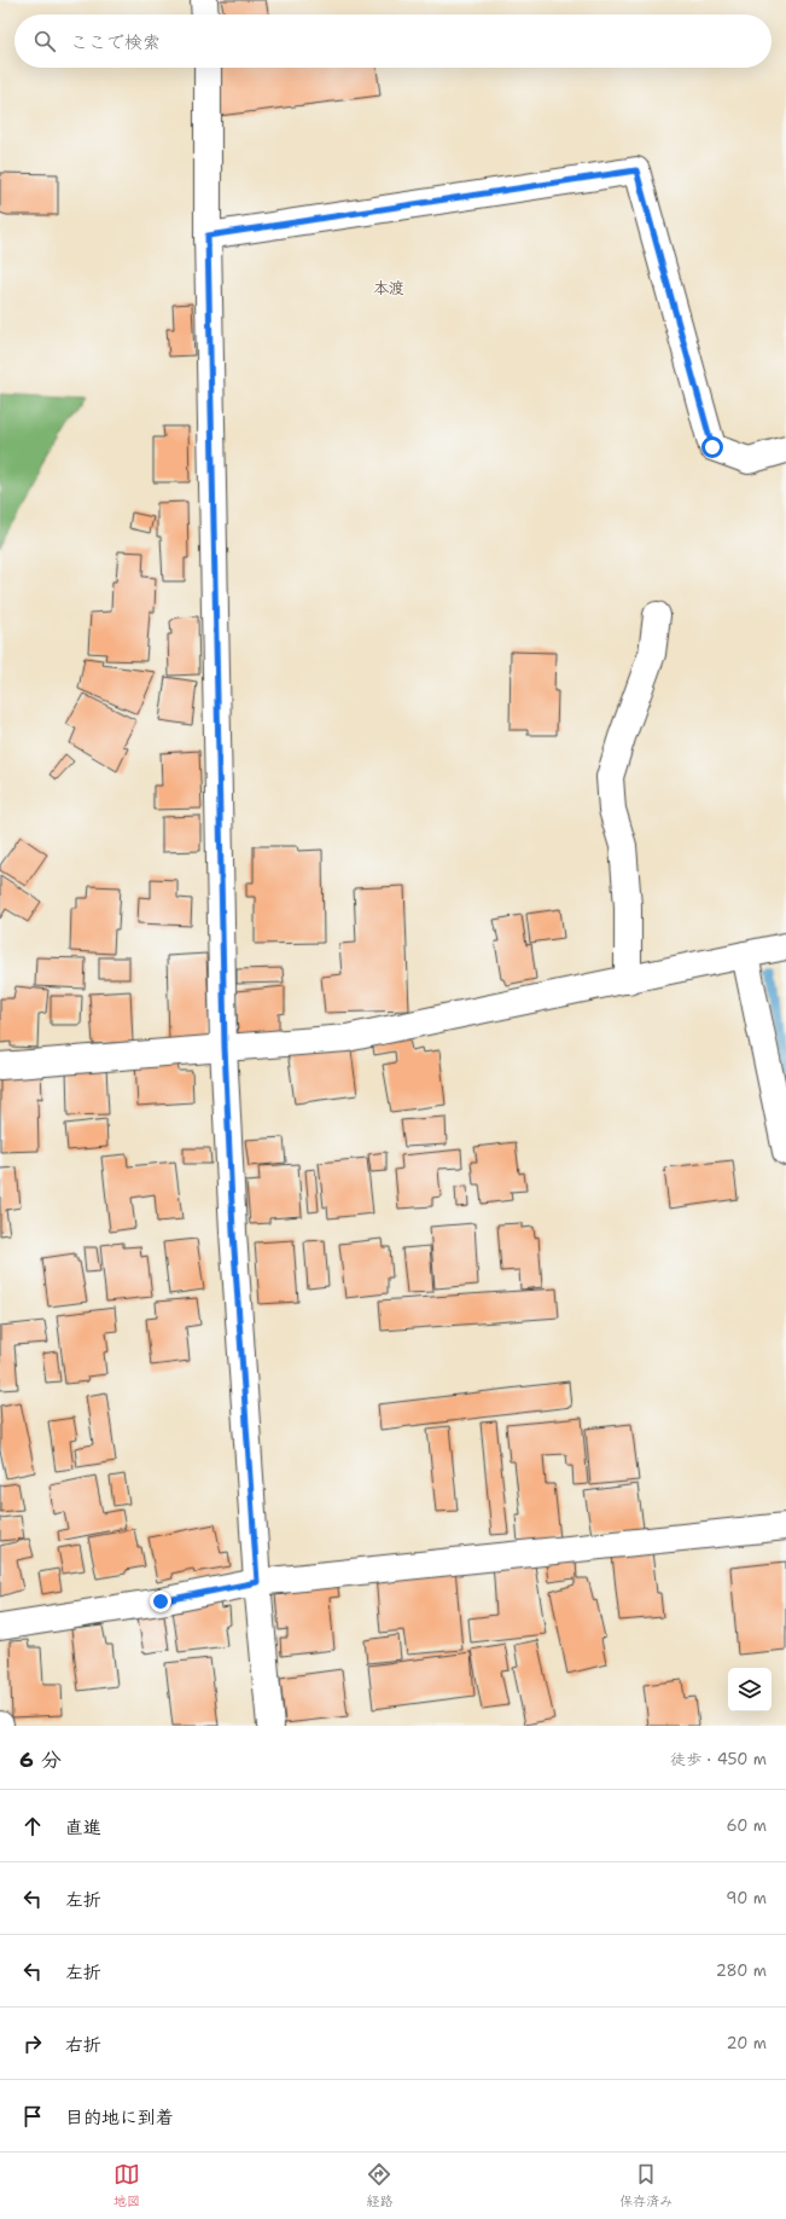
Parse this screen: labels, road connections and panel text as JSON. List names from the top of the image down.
{
  "districts": ["本渡"],
  "page": {
    "search": "ここで検索",
    "heading": ["6 分", "徒歩 · 450 m"],
    "list": [
      ["直進", "60 m"],
      ["左折", "90 m"],
      ["左折", "280 m"],
      ["右折", "20 m"],
      "目的地に到着"
    ],
    "nav": ["地図", "経路", "保存済み"]
  }
}
